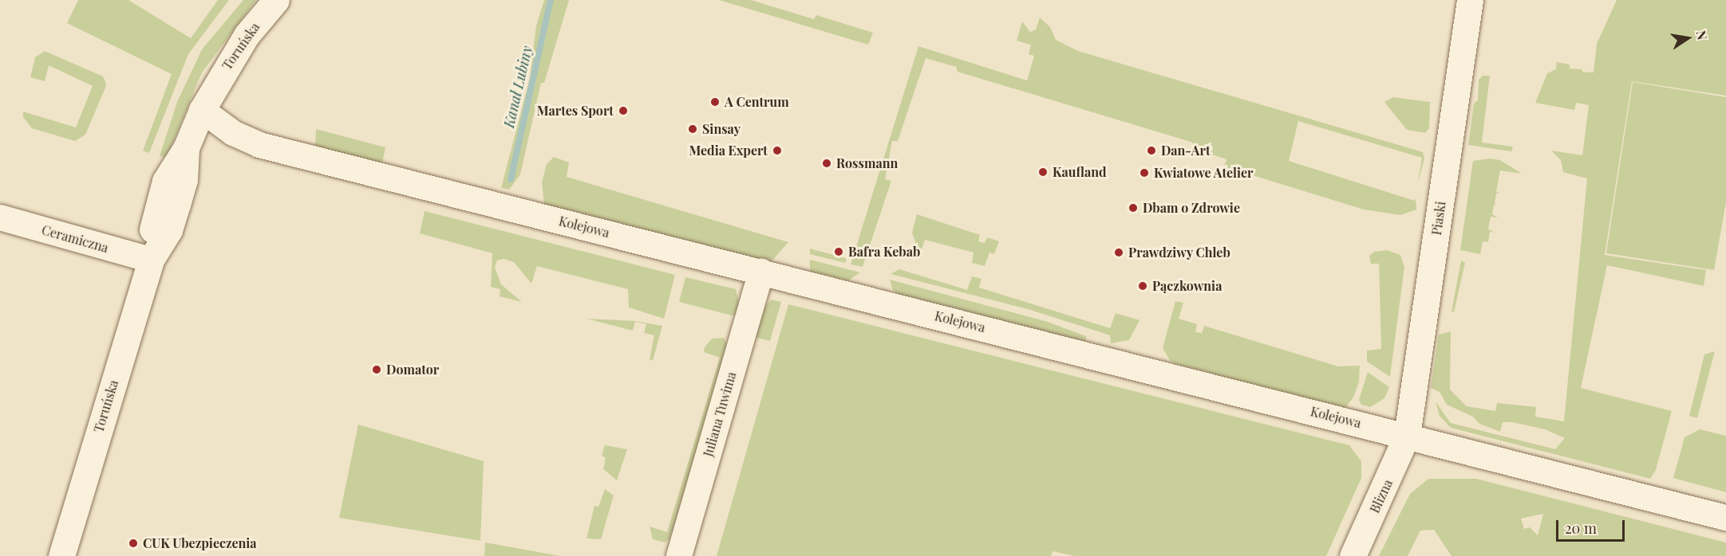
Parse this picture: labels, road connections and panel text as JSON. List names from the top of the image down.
{
  "streets": {
    "street": [
      "Toruńska",
      "Piaski",
      "Kolejowa",
      "Ceramiczna",
      "Juliana Tuwima",
      "Blizna"
    ]
  },
  "crossings": [
    ["Toruńska", "Kolejowa"],
    ["Toruńska", "Ceramiczna"],
    ["Piaski", "Kolejowa"],
    ["Piaski", "Blizna"],
    ["Kolejowa", "Juliana Tuwima"],
    ["Kolejowa", "Blizna"]
  ],
  "water": ["Kanał Lubiny"],
  "places": [
    "A Centrum",
    "Martes Sport",
    "Sinsay",
    "Media Expert",
    "Dan-Art",
    "Rossmann",
    "Kaufland",
    "Kwiatowe Atelier",
    "Dbam o Zdrowie",
    "Bafra Kebab",
    "Prawdziwy Chleb",
    "Pączkownia",
    "Domator",
    "CUK Ubezpieczenia"
  ],
  "scale_bar": "20 m",
  "north": "right"
}
